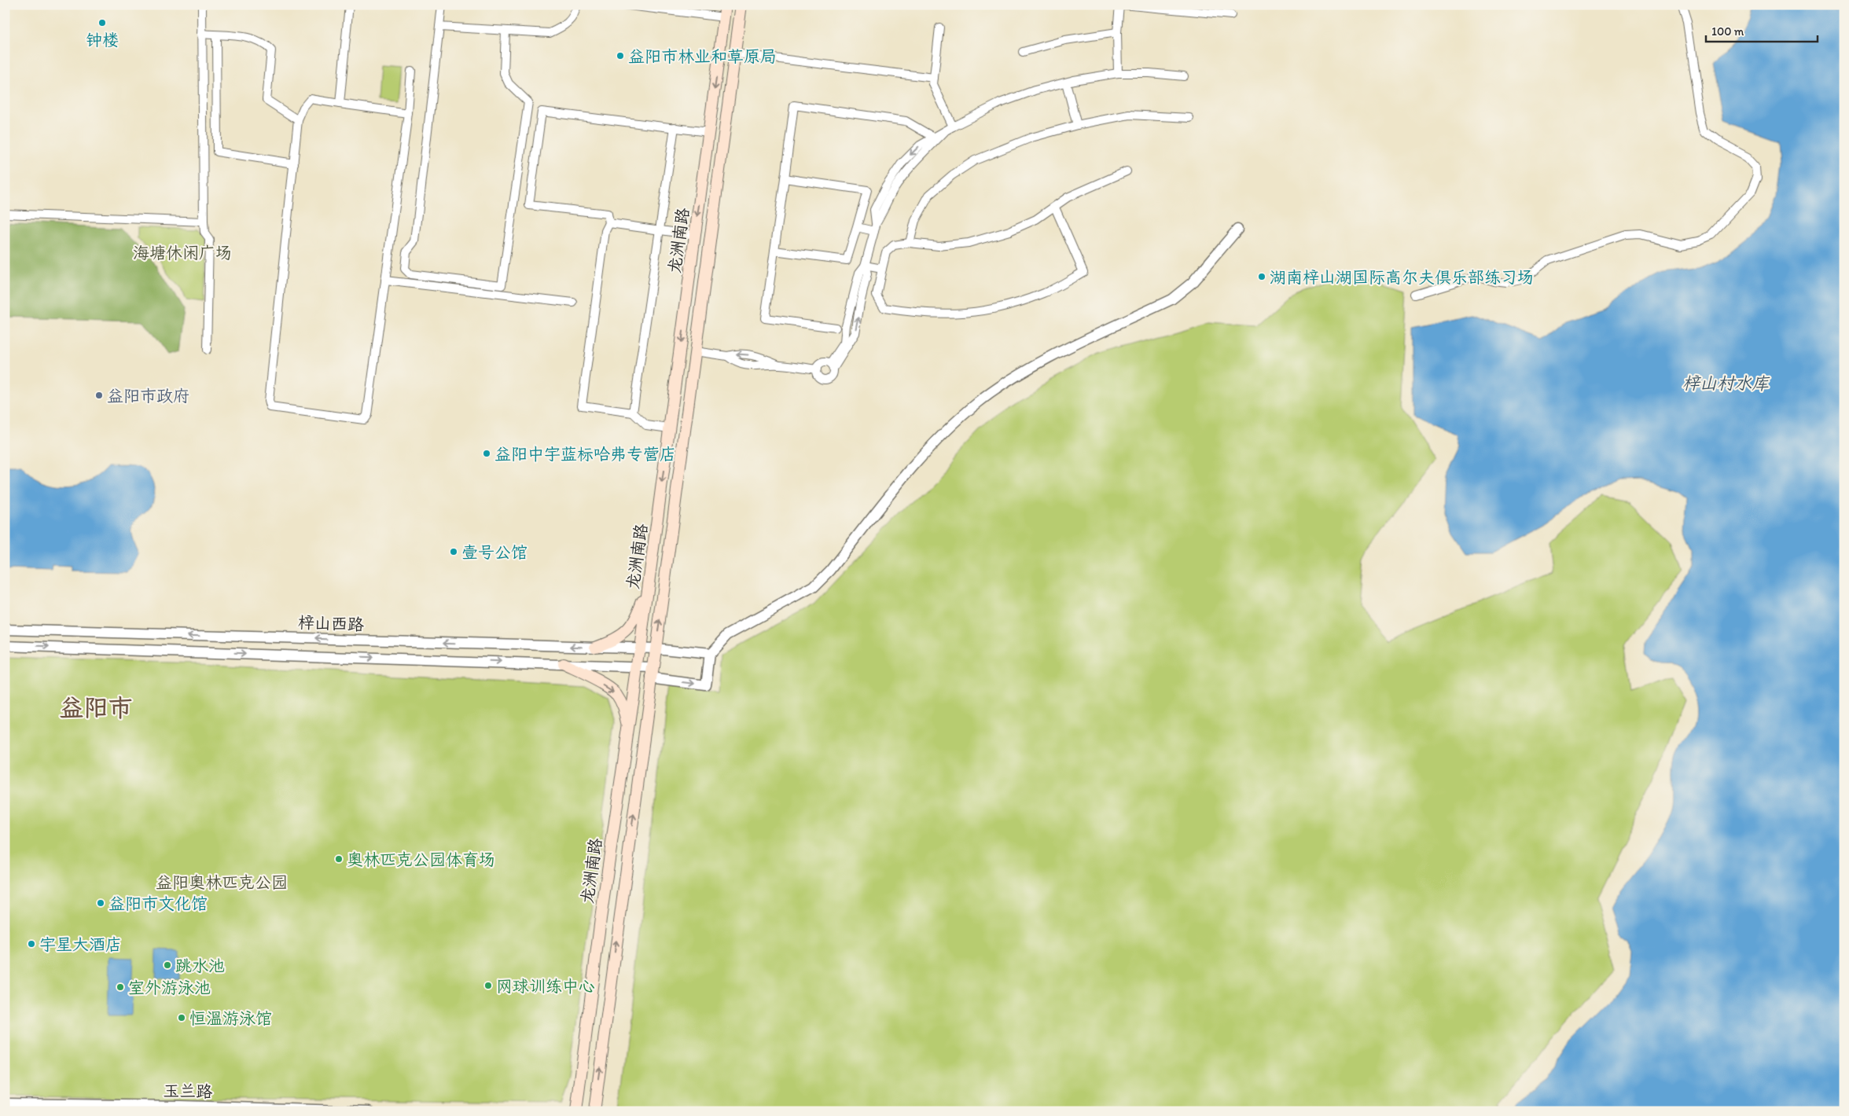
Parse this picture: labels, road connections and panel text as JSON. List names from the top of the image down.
{
  "streets": {
    "main road": ["龙洲南路"],
    "street": ["梓山西路", "玉兰路"]
  },
  "crossings": [
    ["龙洲南路", "梓山西路"]
  ],
  "districts": ["益阳市"],
  "water": ["梓山村水库"],
  "parks": ["海塘休闲广场", "益阳奥林匹克公园"],
  "places": [
    "钟楼",
    "益阳市林业和草原局",
    "湖南梓山湖国际高尔夫俱乐部练习场",
    "益阳市政府",
    "益阳中宇蓝标哈弗专营店",
    "壹号公馆",
    "奥林匹克公园体育场",
    "益阳市文化馆",
    "宇星大酒店",
    "跳水池",
    "网球训练中心",
    "室外游泳池",
    "恒温游泳馆"
  ],
  "scale_bar": "100 m"
}
